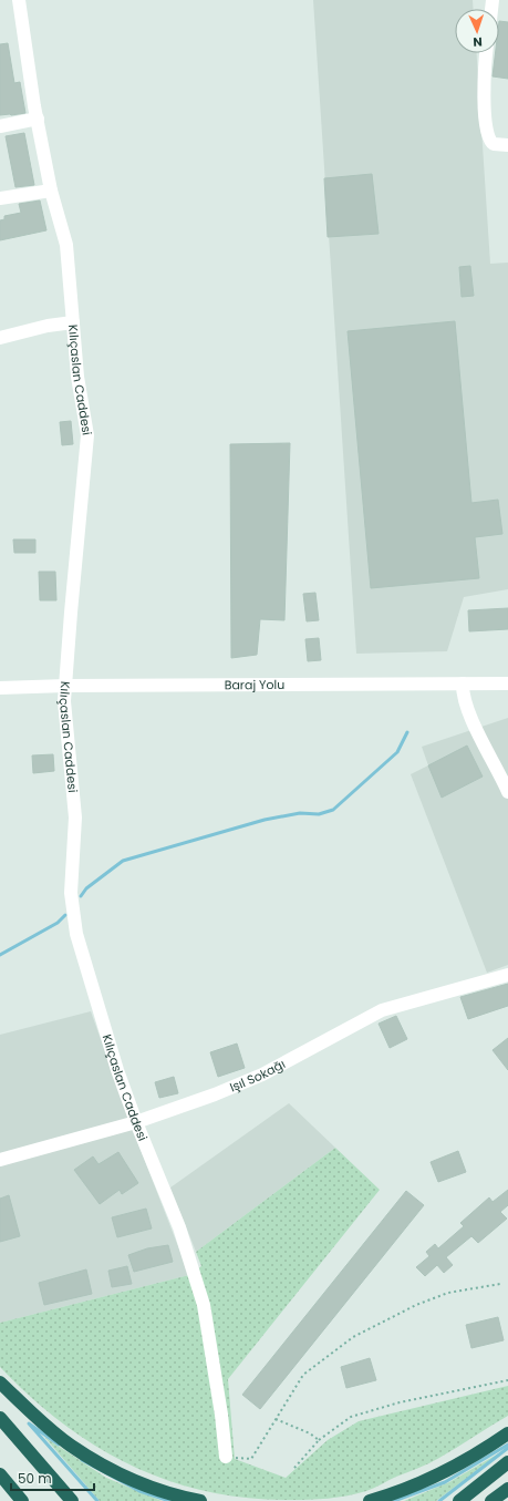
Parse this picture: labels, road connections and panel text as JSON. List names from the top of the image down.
{
  "streets": {
    "street": ["Kılıçaslan Caddesi", "Baraj Yolu", "Işıl Sokağı"]
  },
  "crossings": [
    ["Kılıçaslan Caddesi", "Baraj Yolu"],
    ["Kılıçaslan Caddesi", "Işıl Sokağı"]
  ],
  "scale_bar": "50 m",
  "north": "bottom"
}
